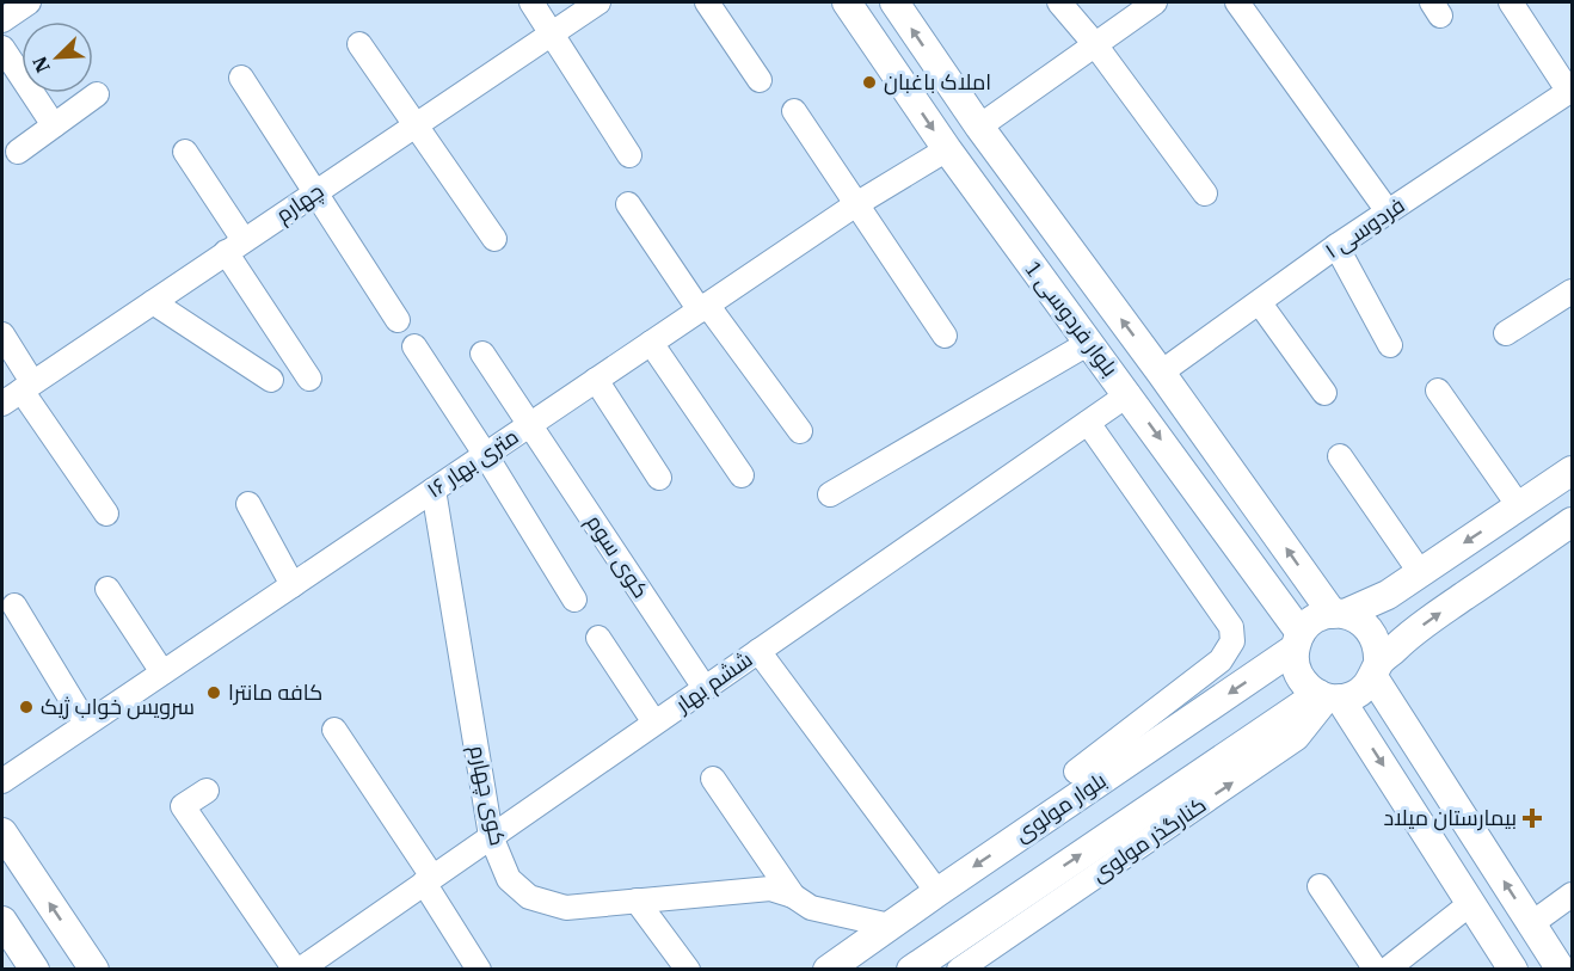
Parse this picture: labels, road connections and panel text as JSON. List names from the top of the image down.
{
  "streets": {
    "main road": ["بلوار فردوسی 1", "بلوار مولوی"],
    "street": [
      "چهارم",
      "فردوسی ۱",
      "۱۶ متری بهار",
      "کوی سوم",
      "ششم بهار",
      "کوی چهارم",
      "کنارگذر مولوی"
    ]
  },
  "crossings": [
    ["فردوسی ۱", "بلوار فردوسی 1"],
    ["بلوار فردوسی 1", "۱۶ متری بهار"],
    ["بلوار فردوسی 1", "ششم بهار"],
    ["بلوار فردوسی 1", "بلوار مولوی"],
    ["بلوار فردوسی 1", "کنارگذر مولوی"],
    ["۱۶ متری بهار", "کوی سوم"],
    ["۱۶ متری بهار", "کوی چهارم"],
    ["کوی سوم", "ششم بهار"],
    ["ششم بهار", "کوی چهارم"],
    ["کوی چهارم", "بلوار مولوی"],
    ["بلوار مولوی", "کنارگذر مولوی"]
  ],
  "one_way": ["کنارگذر مولوی"],
  "places": {
    "other": ["املاک باغبان", "کافه مانترا", "سرویس خواب ژیک"],
    "health": ["بیمارستان میلاد"]
  },
  "north": "bottom left"
}
